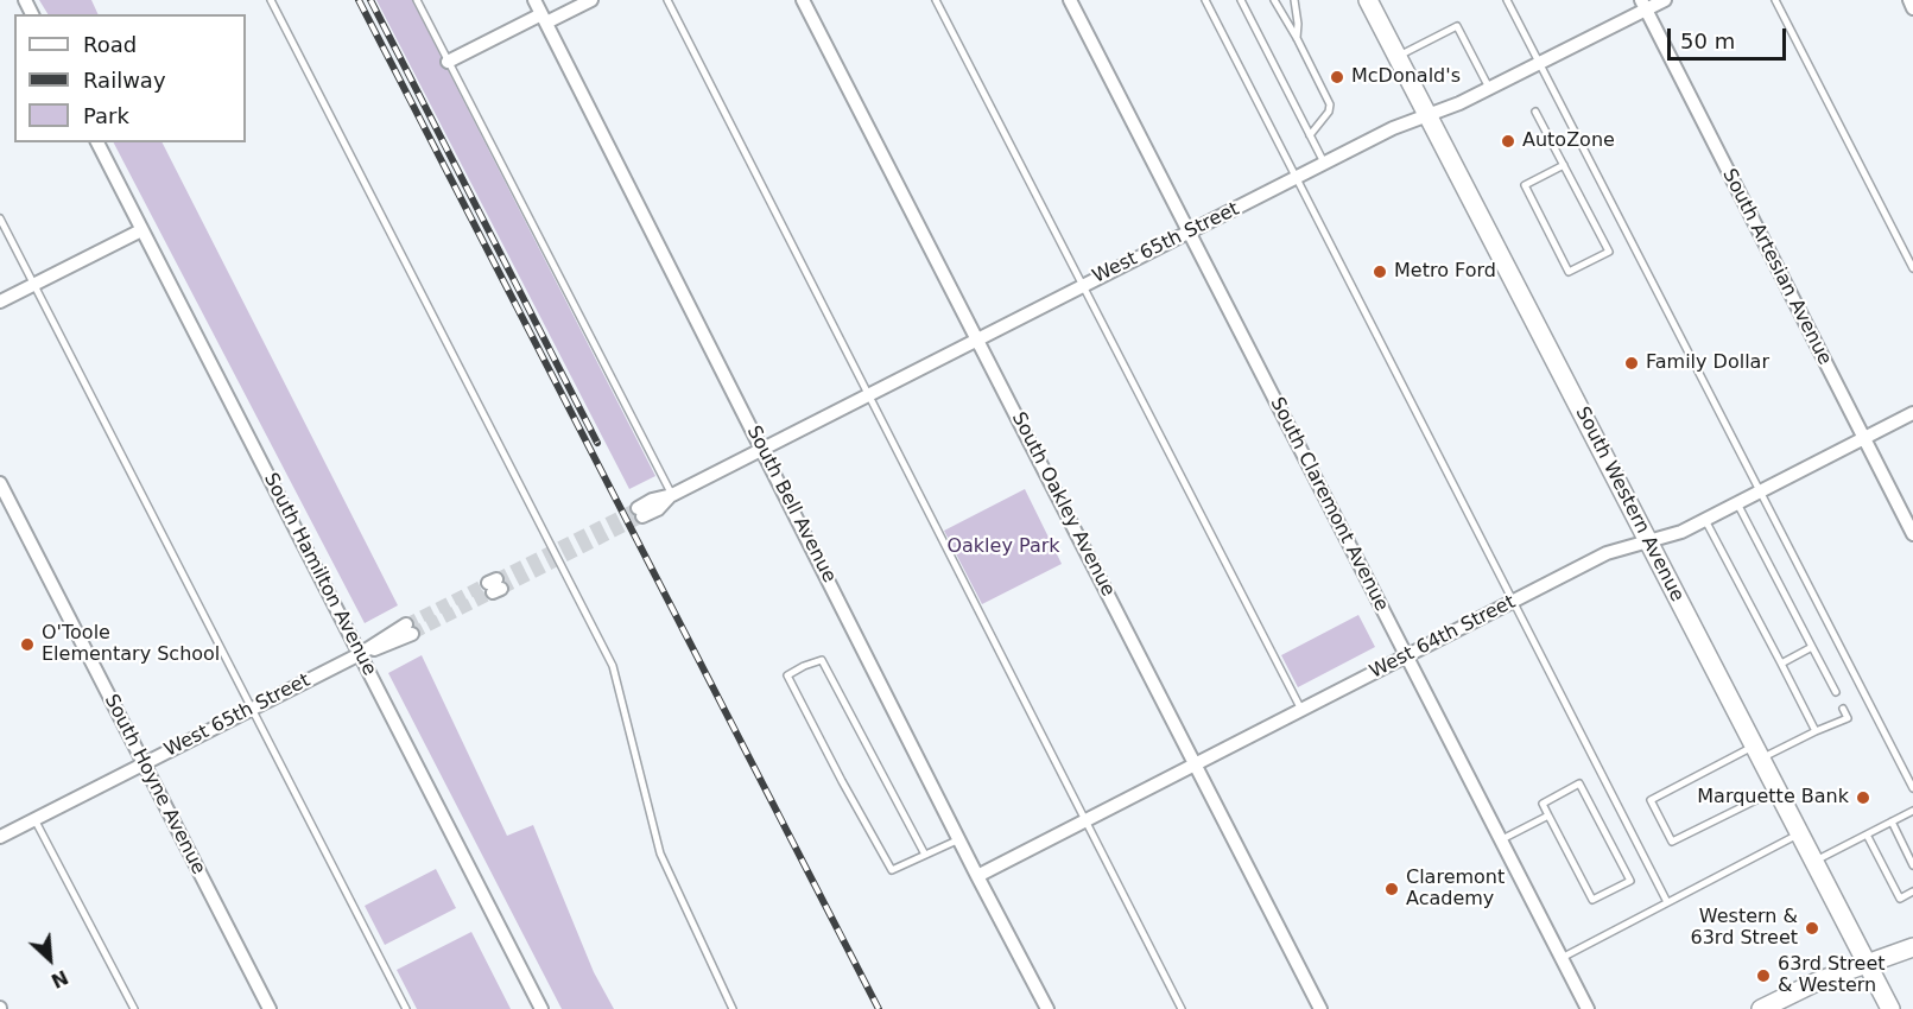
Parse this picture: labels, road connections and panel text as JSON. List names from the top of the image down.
{
  "streets": {
    "main road": ["South Western Avenue"],
    "street": [
      "West 65th Street",
      "South Artesian Avenue",
      "South Bell Avenue",
      "South Oakley Avenue",
      "South Claremont Avenue",
      "South Hamilton Avenue",
      "West 64th Street",
      "South Hoyne Avenue"
    ]
  },
  "crossings": [
    ["West 65th Street", "South Artesian Avenue"],
    ["West 65th Street", "South Bell Avenue"],
    ["West 65th Street", "South Oakley Avenue"],
    ["West 65th Street", "South Claremont Avenue"],
    ["West 65th Street", "South Western Avenue"],
    ["West 65th Street", "South Hamilton Avenue"],
    ["West 65th Street", "South Hoyne Avenue"],
    ["South Artesian Avenue", "West 64th Street"],
    ["South Bell Avenue", "West 64th Street"],
    ["South Oakley Avenue", "West 64th Street"],
    ["South Claremont Avenue", "West 64th Street"],
    ["South Western Avenue", "West 64th Street"]
  ],
  "parks": ["Oakley Park"],
  "places": [
    "McDonald's",
    "AutoZone",
    "Metro Ford",
    "Family Dollar",
    "O'Toole Elementary School",
    "Marquette Bank",
    "Claremont Academy",
    "Western & 63rd Street",
    "63rd Street & Western"
  ],
  "legend": ["Road", "Railway", "Park"],
  "scale_bar": "50 m",
  "north": "bottom right"
}
